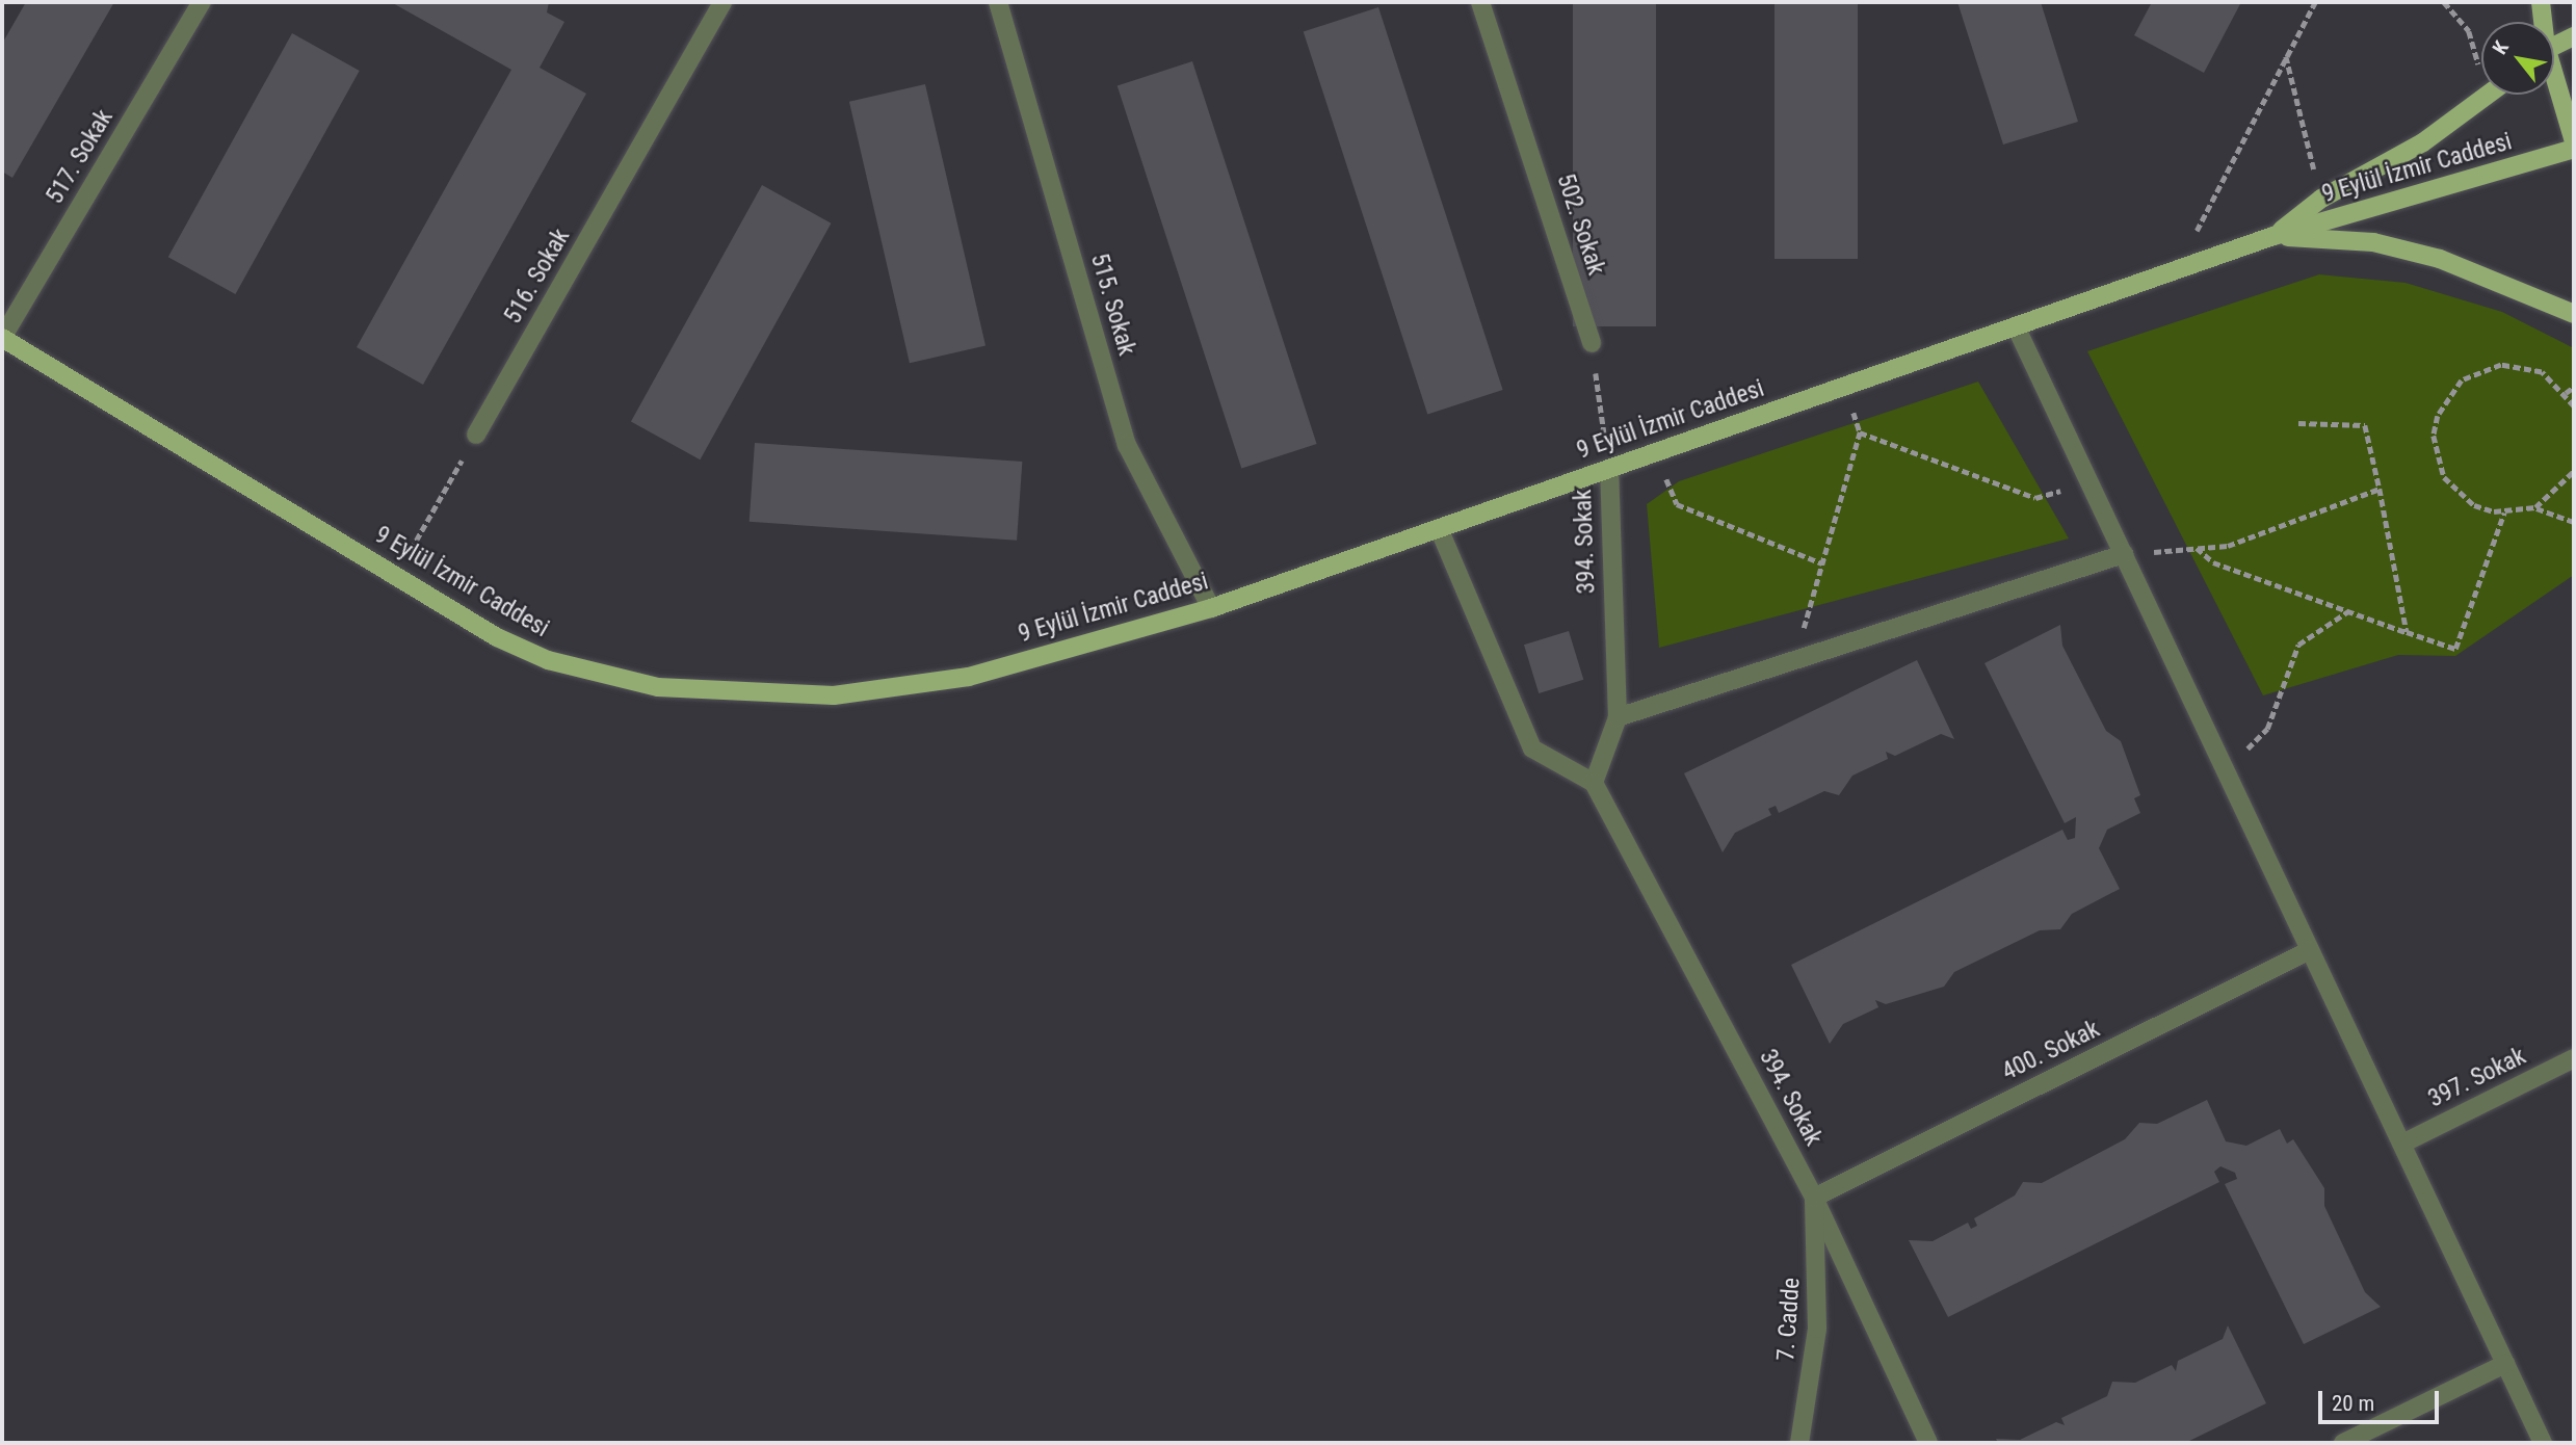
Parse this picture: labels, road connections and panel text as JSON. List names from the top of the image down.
{
  "streets": {
    "main road": ["9 Eylül İzmir Caddesi"],
    "street": [
      "517. Sokak",
      "502. Sokak",
      "516. Sokak",
      "515. Sokak",
      "394. Sokak",
      "400. Sokak",
      "397. Sokak",
      "7. Cadde"
    ]
  },
  "crossings": [
    ["517. Sokak", "9 Eylül İzmir Caddesi"],
    ["9 Eylül İzmir Caddesi", "515. Sokak"],
    ["9 Eylül İzmir Caddesi", "394. Sokak"],
    ["394. Sokak", "400. Sokak"],
    ["394. Sokak", "7. Cadde"],
    ["400. Sokak", "7. Cadde"]
  ],
  "scale_bar": "20 m",
  "north": "top left"
}
